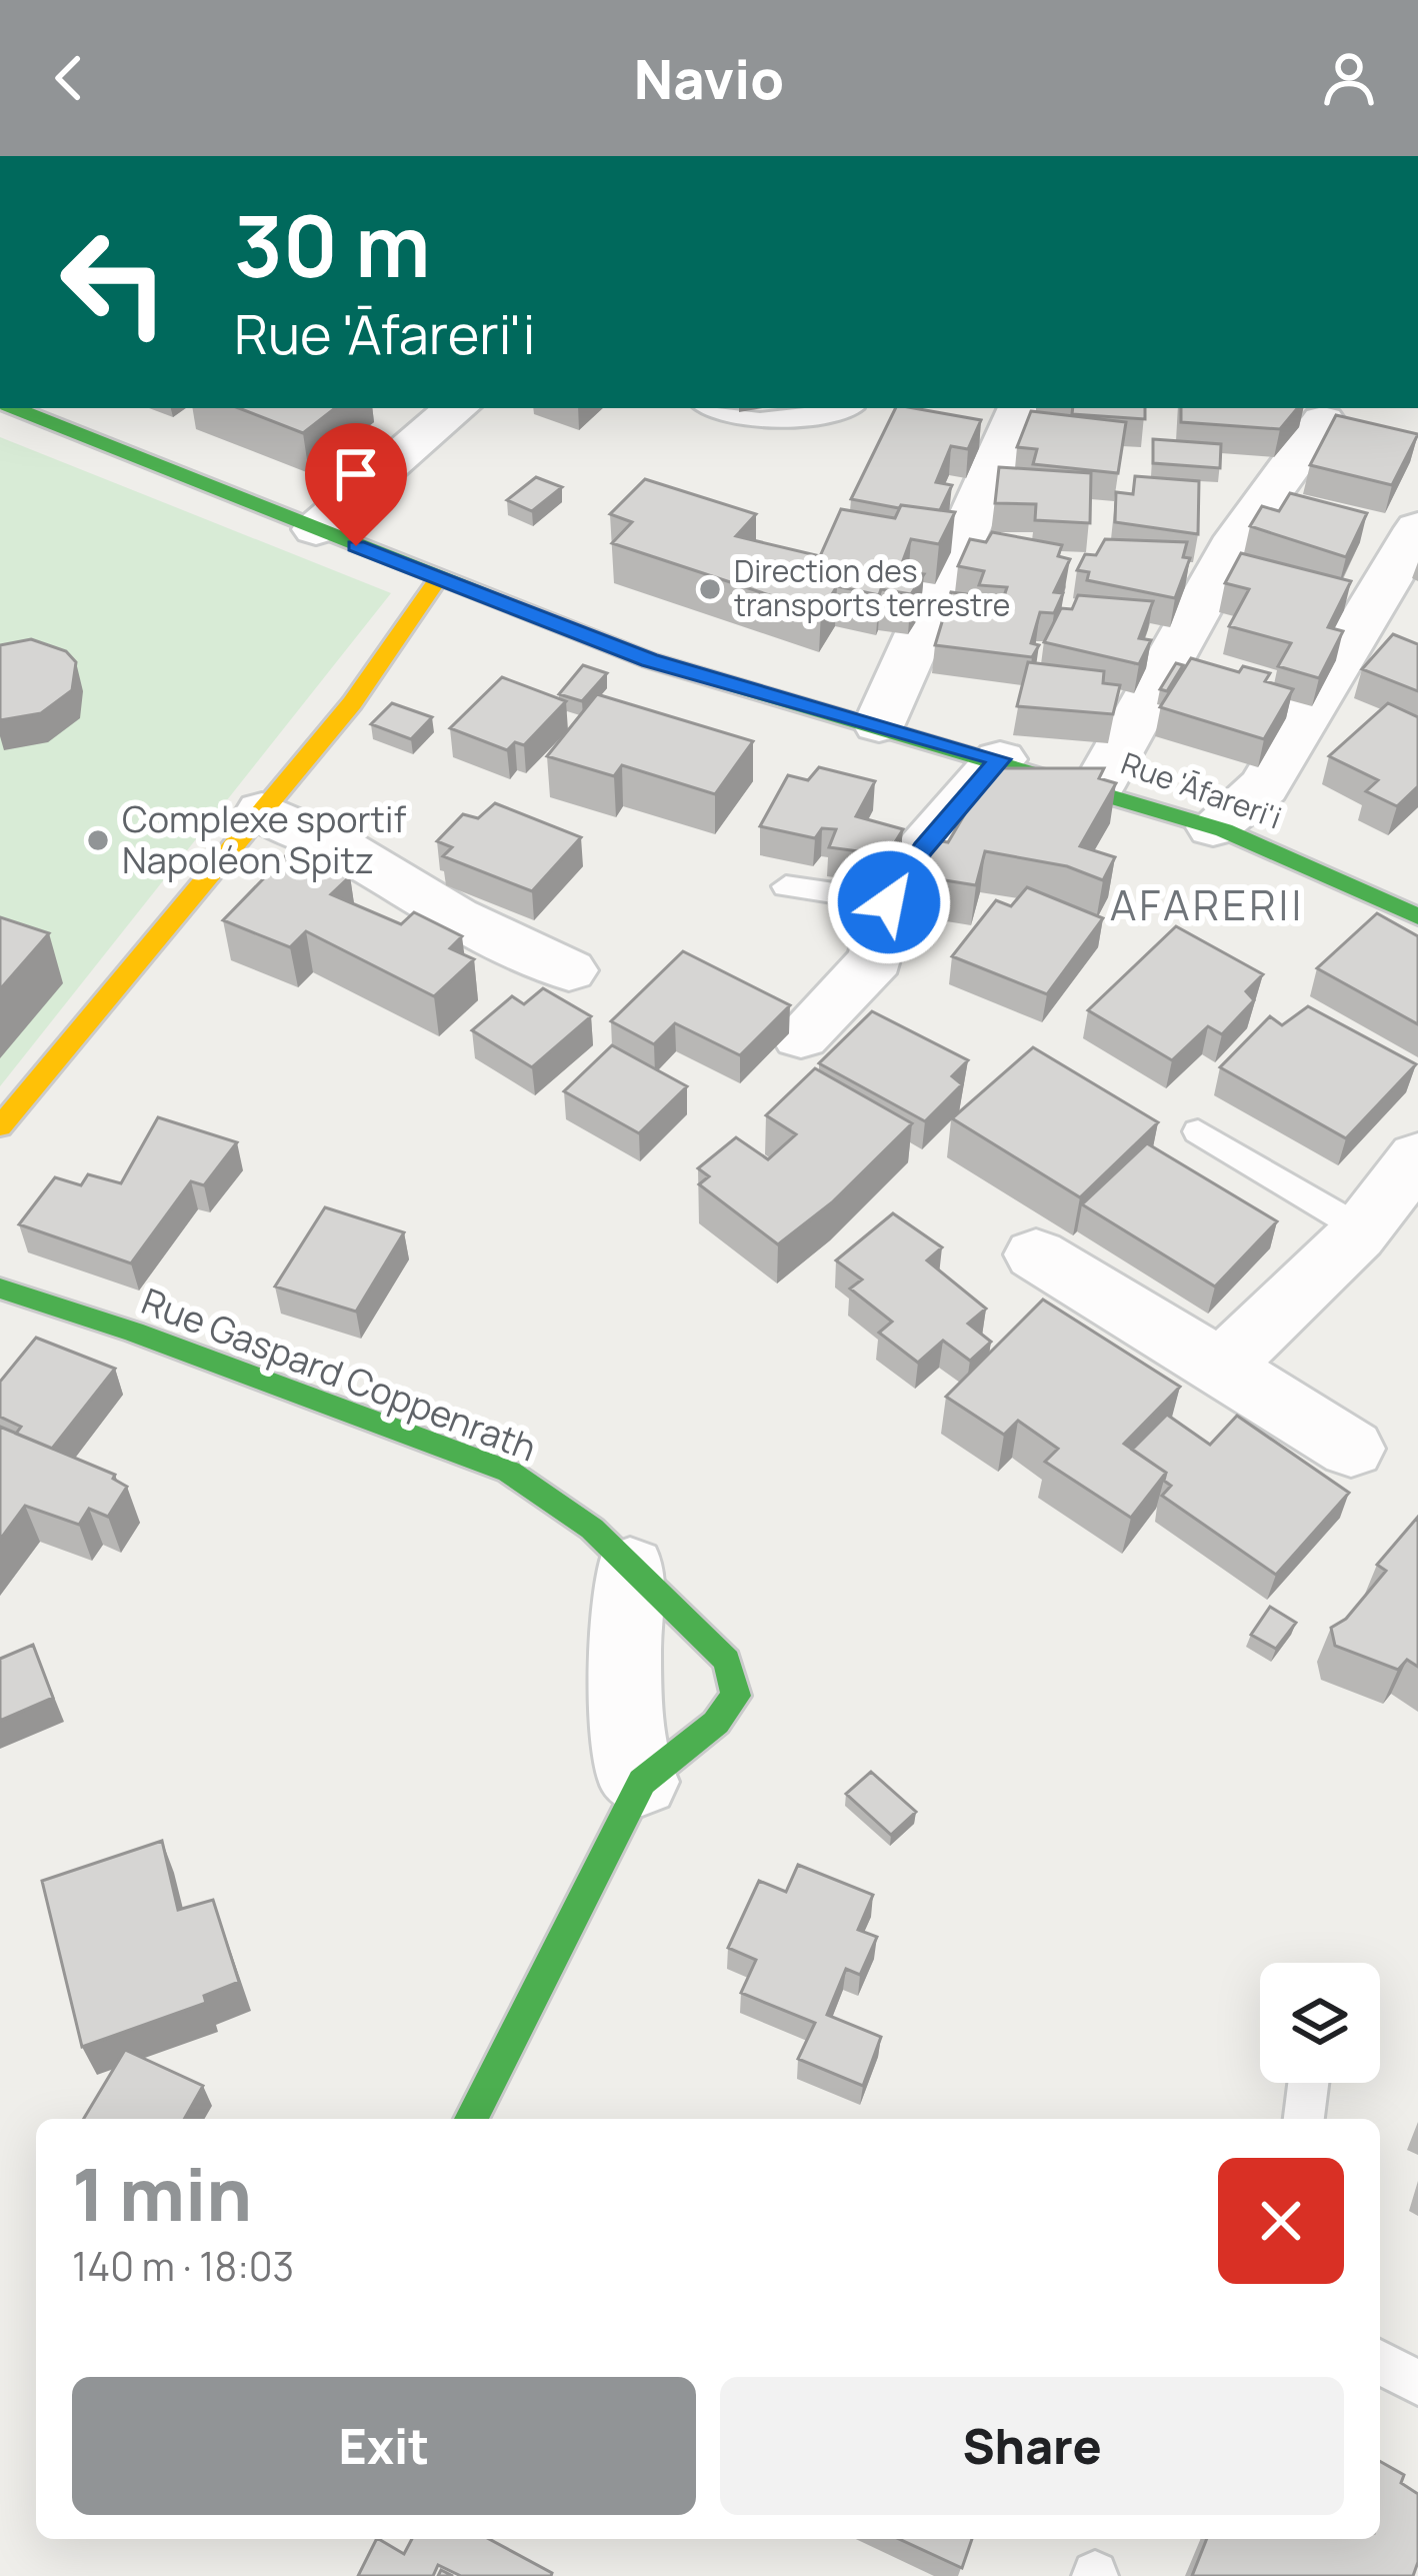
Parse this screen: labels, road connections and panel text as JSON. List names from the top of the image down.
{
  "streets": {
    "street": ["Rue 'Āfareri'i", "Rue Gaspard Coppenrath"]
  },
  "districts": ["AFARERII"],
  "places": ["Direction des transports terrestre", "Complexe sportif Napoléon Spitz"],
  "page": {
    "header": "Navio",
    "turn": ["30 m", "Rue 'Āfareri'i"],
    "heading": ["1 min", "140 m · 18:03"],
    "buttons": ["Exit", "Share"]
  }
}
